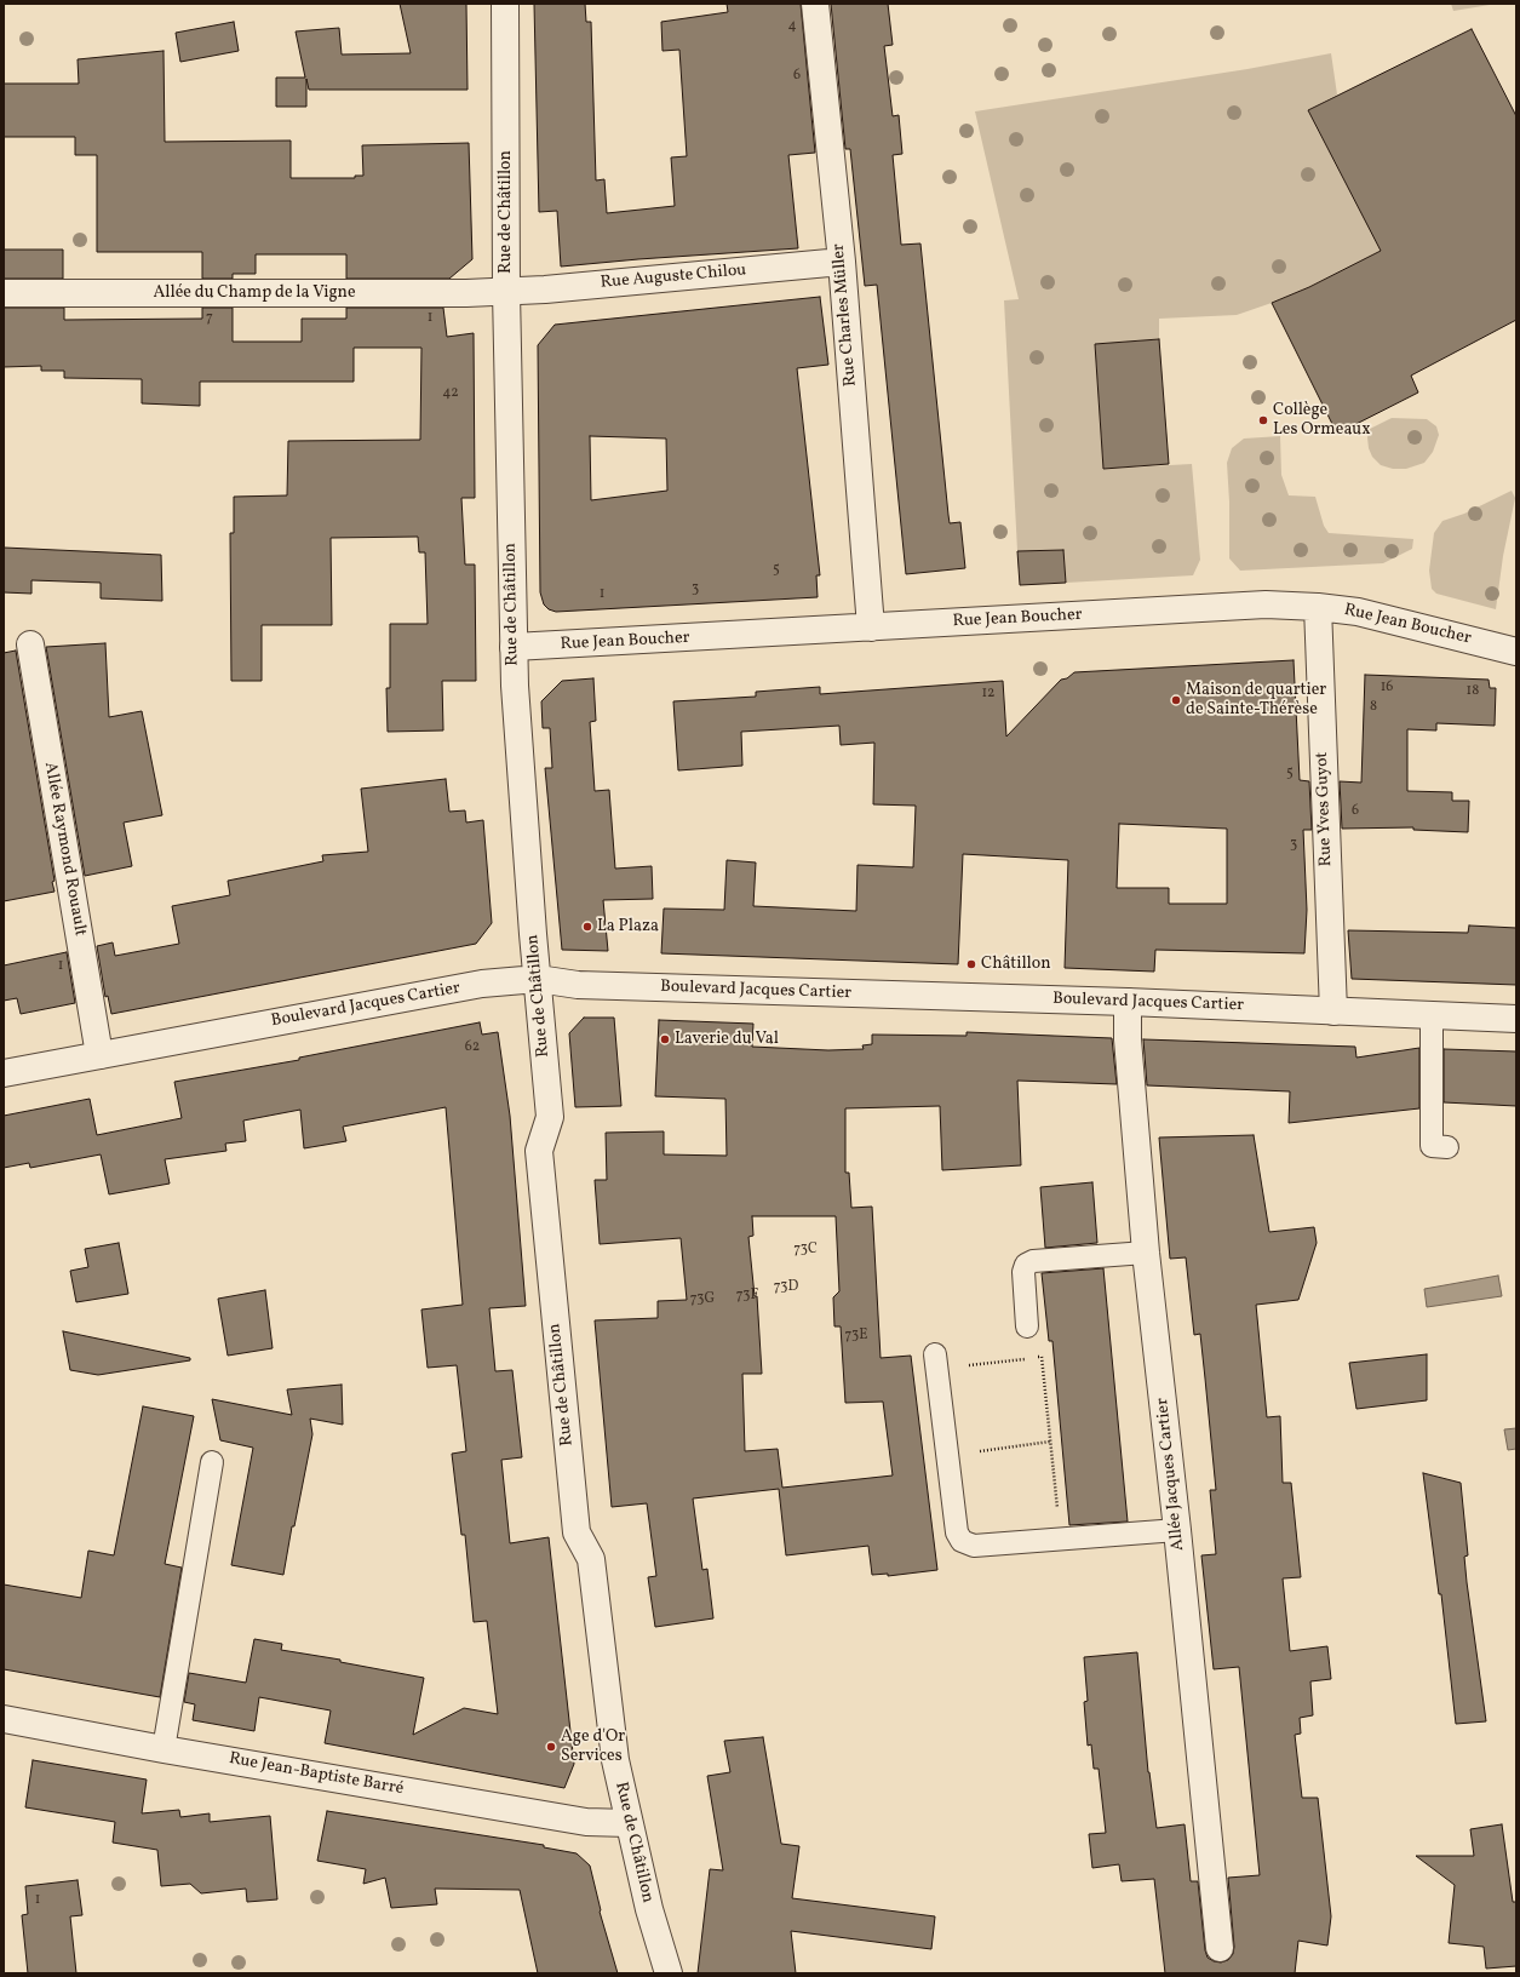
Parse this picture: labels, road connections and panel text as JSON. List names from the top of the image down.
{
  "streets": {
    "street": [
      "Rue de Châtillon",
      "Rue Auguste Chilou",
      "Allée du Champ de la Vigne",
      "Rue Charles Müller",
      "Rue Jean Boucher",
      "Rue Yves Guyot",
      "Allée Raymond Rouault",
      "Boulevard Jacques Cartier",
      "Allée Jacques Cartier",
      "Rue Jean-Baptiste Barré"
    ]
  },
  "crossings": [
    ["Rue de Châtillon", "Rue Auguste Chilou"],
    ["Rue de Châtillon", "Allée du Champ de la Vigne"],
    ["Rue de Châtillon", "Rue Jean Boucher"],
    ["Rue de Châtillon", "Boulevard Jacques Cartier"],
    ["Rue de Châtillon", "Rue Jean-Baptiste Barré"],
    ["Rue Auguste Chilou", "Allée du Champ de la Vigne"],
    ["Rue Auguste Chilou", "Rue Charles Müller"],
    ["Rue Charles Müller", "Rue Jean Boucher"],
    ["Rue Jean Boucher", "Rue Yves Guyot"],
    ["Rue Yves Guyot", "Boulevard Jacques Cartier"],
    ["Allée Raymond Rouault", "Boulevard Jacques Cartier"],
    ["Boulevard Jacques Cartier", "Allée Jacques Cartier"]
  ],
  "places": [
    "Collège Les Ormeaux",
    "Maison de quartier de Sainte-Thérèse",
    "La Plaza",
    "Châtillon",
    "Laverie du Val",
    "Age d'Or Services"
  ],
  "house_numbers": [
    "4",
    "6",
    "7",
    "1",
    "42",
    "5",
    "3",
    "1",
    "16",
    "18",
    "12",
    "8",
    "5",
    "6",
    "3",
    "1",
    "62",
    "73C",
    "73D",
    "73F",
    "73G",
    "73E",
    "1"
  ]
}
